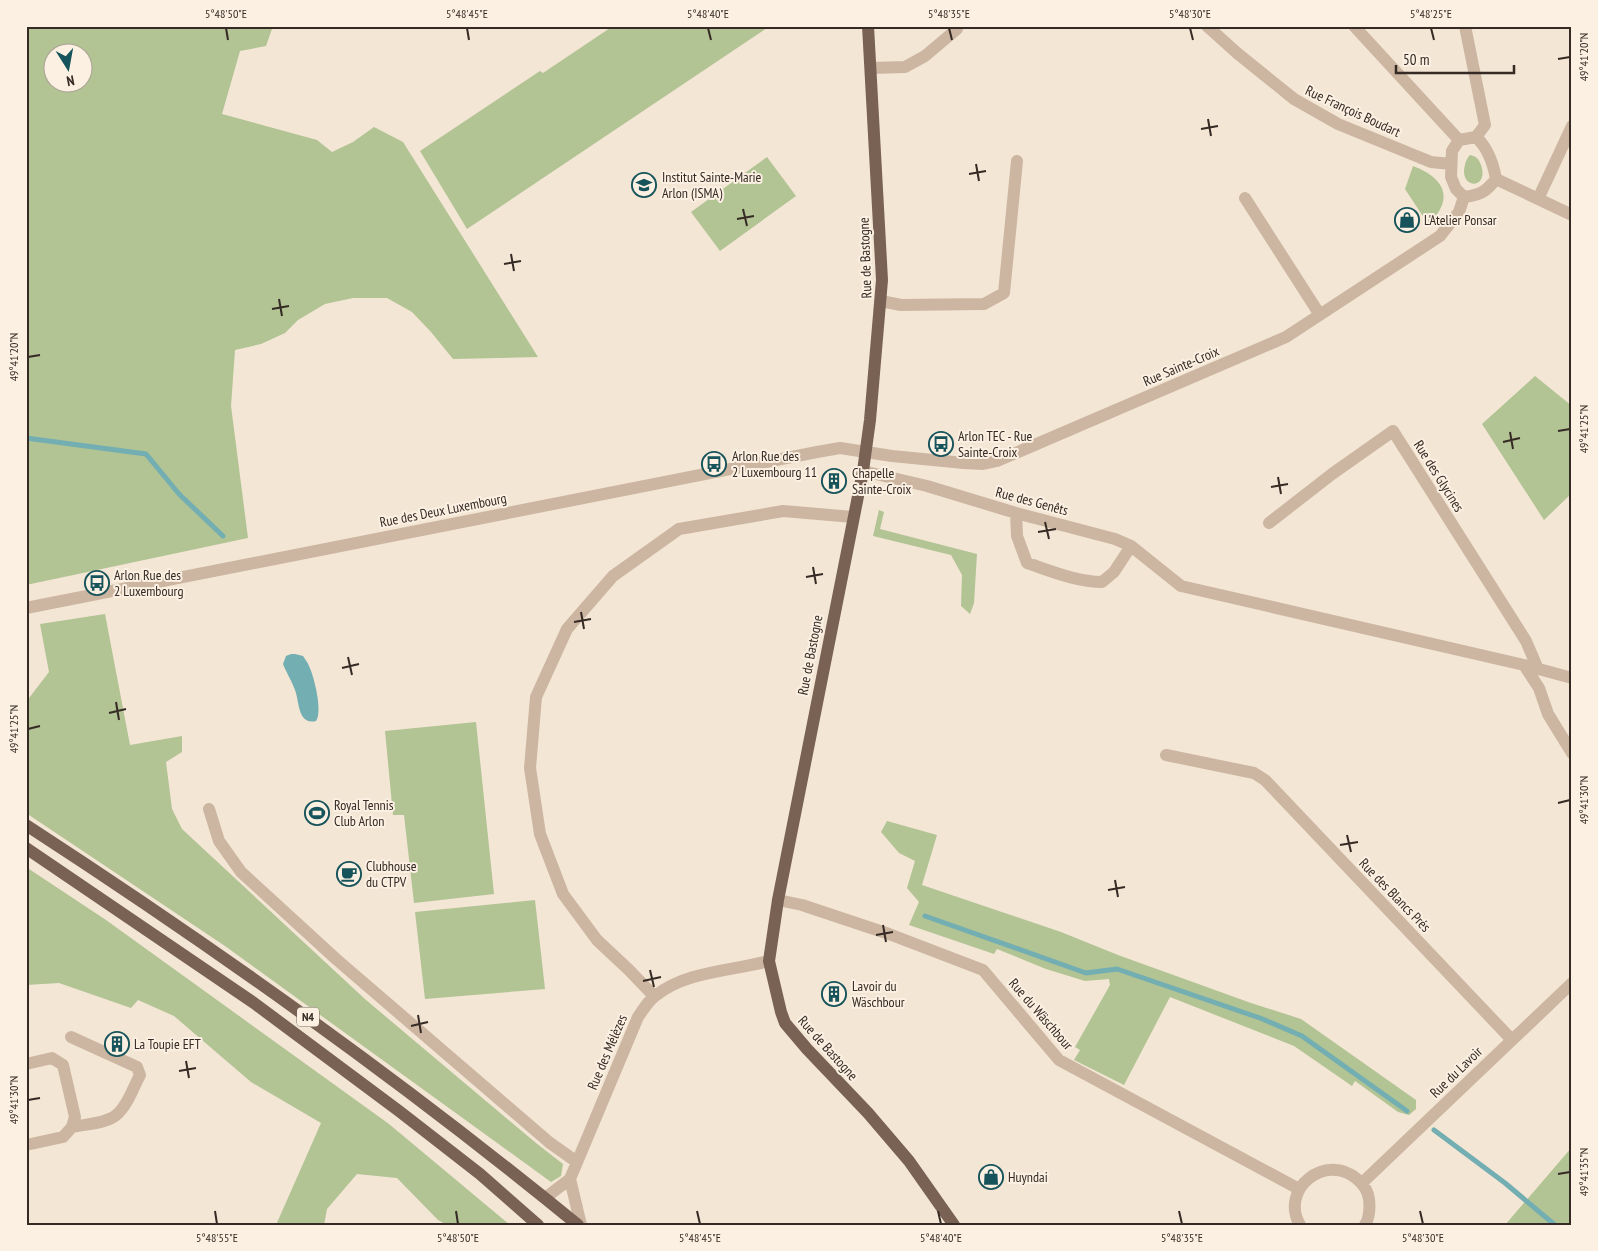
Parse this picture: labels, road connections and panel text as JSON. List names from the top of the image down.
{
  "streets": {
    "main road": ["Rue de Bastogne", "N4"],
    "street": [
      "Rue François Boudart",
      "Rue Sainte-Croix",
      "Rue des Glycines",
      "Rue des Genêts",
      "Rue des Deux Luxembourg",
      "Rue des Blancs Prés",
      "Rue du Wäschbour",
      "Rue des Mélèzes",
      "Rue du Lavoir"
    ]
  },
  "crossings": [
    ["Rue François Boudart", "Rue Sainte-Croix"],
    ["Rue de Bastogne", "Rue Sainte-Croix"],
    ["Rue de Bastogne", "Rue des Genêts"],
    ["Rue de Bastogne", "Rue des Deux Luxembourg"],
    ["Rue de Bastogne", "Rue du Wäschbour"],
    ["Rue de Bastogne", "Rue des Mélèzes"],
    ["Rue Sainte-Croix", "Rue des Deux Luxembourg"],
    ["Rue des Blancs Prés", "Rue du Lavoir"]
  ],
  "places": {
    "school or university": ["Institut Sainte-Marie Arlon (ISMA)"],
    "shop": ["L'Atelier Ponsar", "Huyndai"],
    "bus stop": ["Arlon TEC - Rue Sainte-Croix", "Arlon Rue des 2 Luxembourg 11", "Arlon Rue des 2 Luxembourg"],
    "building": ["Chapelle Sainte-Croix", "Lavoir du Wäschbour", "La Toupie EFT"],
    "sports": ["Royal Tennis Club Arlon"],
    "cafe": ["Clubhouse du CTPV"]
  },
  "scale_bar": "50 m",
  "north": "bottom",
  "coordinates": [
    "5°48'50\"E",
    "5°48'45\"E",
    "5°48'40\"E",
    "5°48'35\"E",
    "5°48'30\"E",
    "5°48'25\"E",
    "49°41'20\"N",
    "49°41'25\"N",
    "49°41'30\"N",
    "49°41'35\"N",
    "5°48'55\"E"
  ]
}
